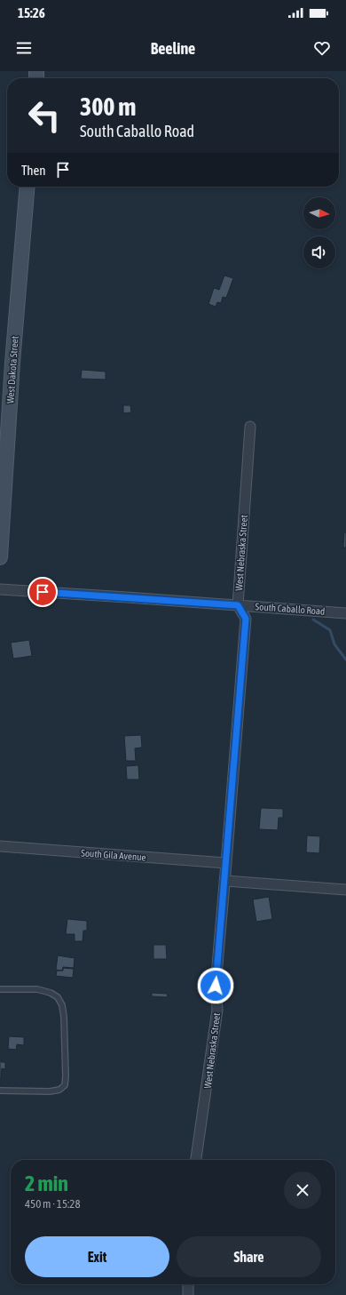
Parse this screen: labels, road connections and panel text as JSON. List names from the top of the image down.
{
  "streets": {
    "street": [
      "West Dakota Street",
      "West Nebraska Street",
      "South Caballo Road",
      "South Gila Avenue"
    ]
  },
  "crossings": [
    ["West Nebraska Street", "South Caballo Road"],
    ["West Nebraska Street", "South Gila Avenue"]
  ],
  "north": "right",
  "page": {
    "status": "15:26",
    "header": "Beeline",
    "turn": ["300 m", "South Caballo Road"],
    "then": "Then",
    "heading": ["2 min", "450 m · 15:28"],
    "buttons": ["Exit", "Share"]
  }
}
